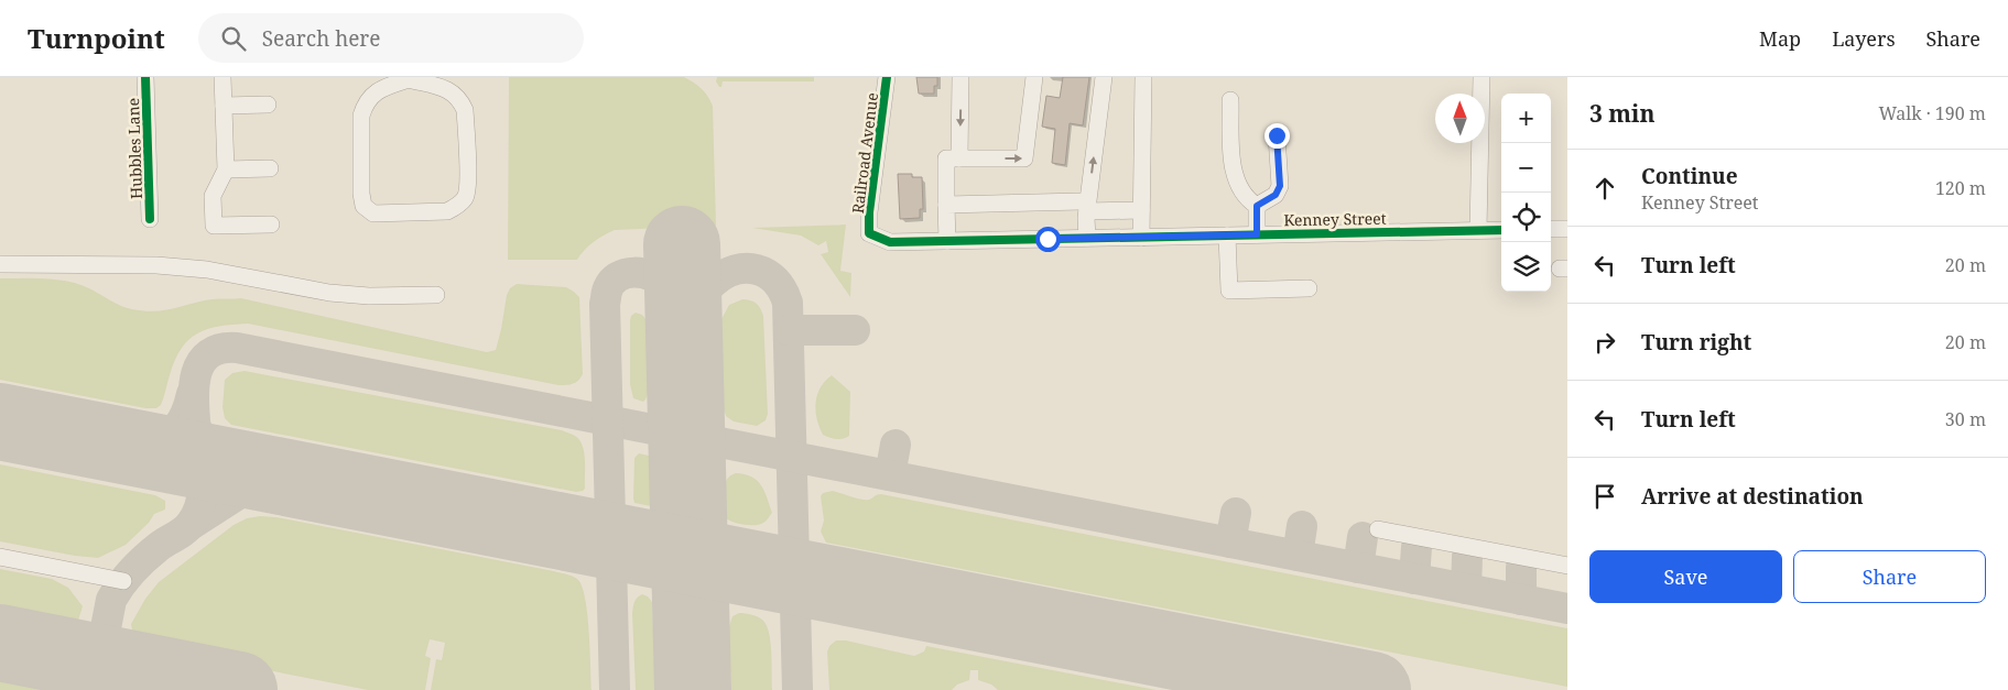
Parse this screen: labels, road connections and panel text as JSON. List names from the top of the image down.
{
  "streets": {
    "street": ["Hubbles Lane", "Railroad Avenue", "Kenney Street"]
  },
  "crossings": [
    ["Railroad Avenue", "Kenney Street"]
  ],
  "north": "top",
  "page": {
    "header": "Turnpoint",
    "search": "Search here",
    "nav": ["Map", "Layers", "Share"],
    "heading": ["3 min", "Walk · 190 m"],
    "map_buttons": ["+", "−"],
    "list": [
      ["Continue", "Kenney Street", "120 m"],
      ["Turn left", "20 m"],
      ["Turn right", "20 m"],
      ["Turn left", "30 m"],
      "Arrive at destination"
    ],
    "buttons": ["Save", "Share"]
  }
}
